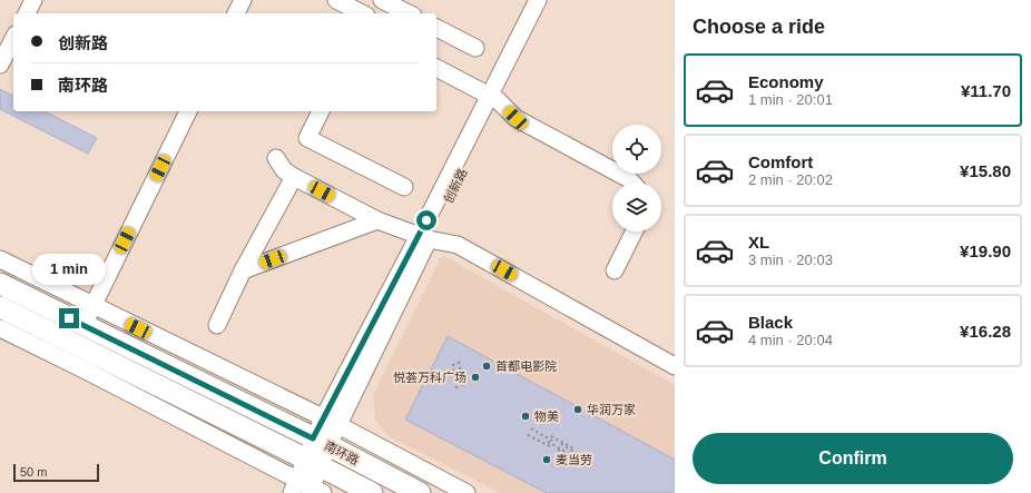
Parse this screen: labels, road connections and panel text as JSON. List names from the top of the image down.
{
  "streets": {
    "main road": ["南环路"],
    "street": ["创新路"]
  },
  "crossings": [
    ["创新路", "南环路"]
  ],
  "places": [
    "首都电影院",
    "悦荟万科广场",
    "华润万家",
    "物美",
    "麦当劳"
  ],
  "scale_bar": "50 m",
  "page": {
    "heading": "Choose a ride",
    "banner": ["创新路", "南环路"],
    "list": [
      {
        "name": "Economy",
        "note": "1 min · 20:01",
        "value": "¥11.70"
      },
      {
        "name": "Comfort",
        "note": "2 min · 20:02",
        "value": "¥15.80"
      },
      {
        "name": "XL",
        "note": "3 min · 20:03",
        "value": "¥19.90"
      },
      {
        "name": "Black",
        "note": "4 min · 20:04",
        "value": "¥16.28"
      }
    ],
    "bubble": "1 min",
    "buttons": "Confirm",
    "scale": "50 m"
  }
}
